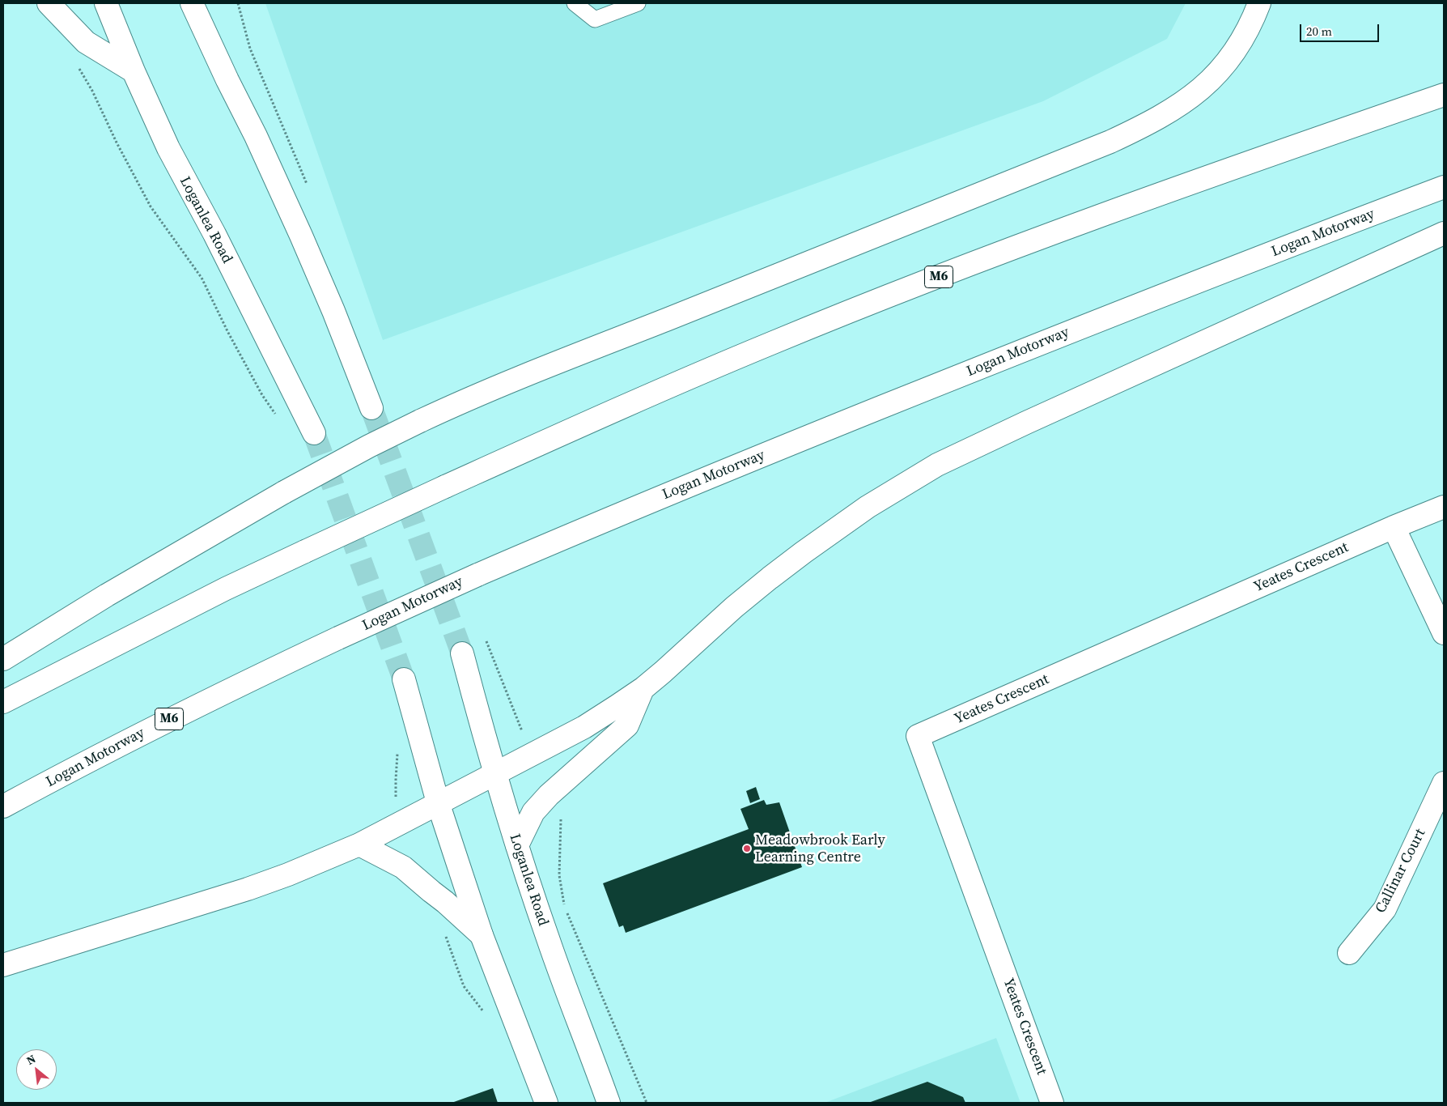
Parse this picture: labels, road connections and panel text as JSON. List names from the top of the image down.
{
  "streets": {
    "main road": [
      "Loganlea Road",
      "Logan Motorway",
      "M6",
      "Yeates Crescent",
      "Callinar Court"
    ]
  },
  "places": ["Meadowbrook Early Learning Centre"],
  "scale_bar": "20 m",
  "north": "top left"
}
